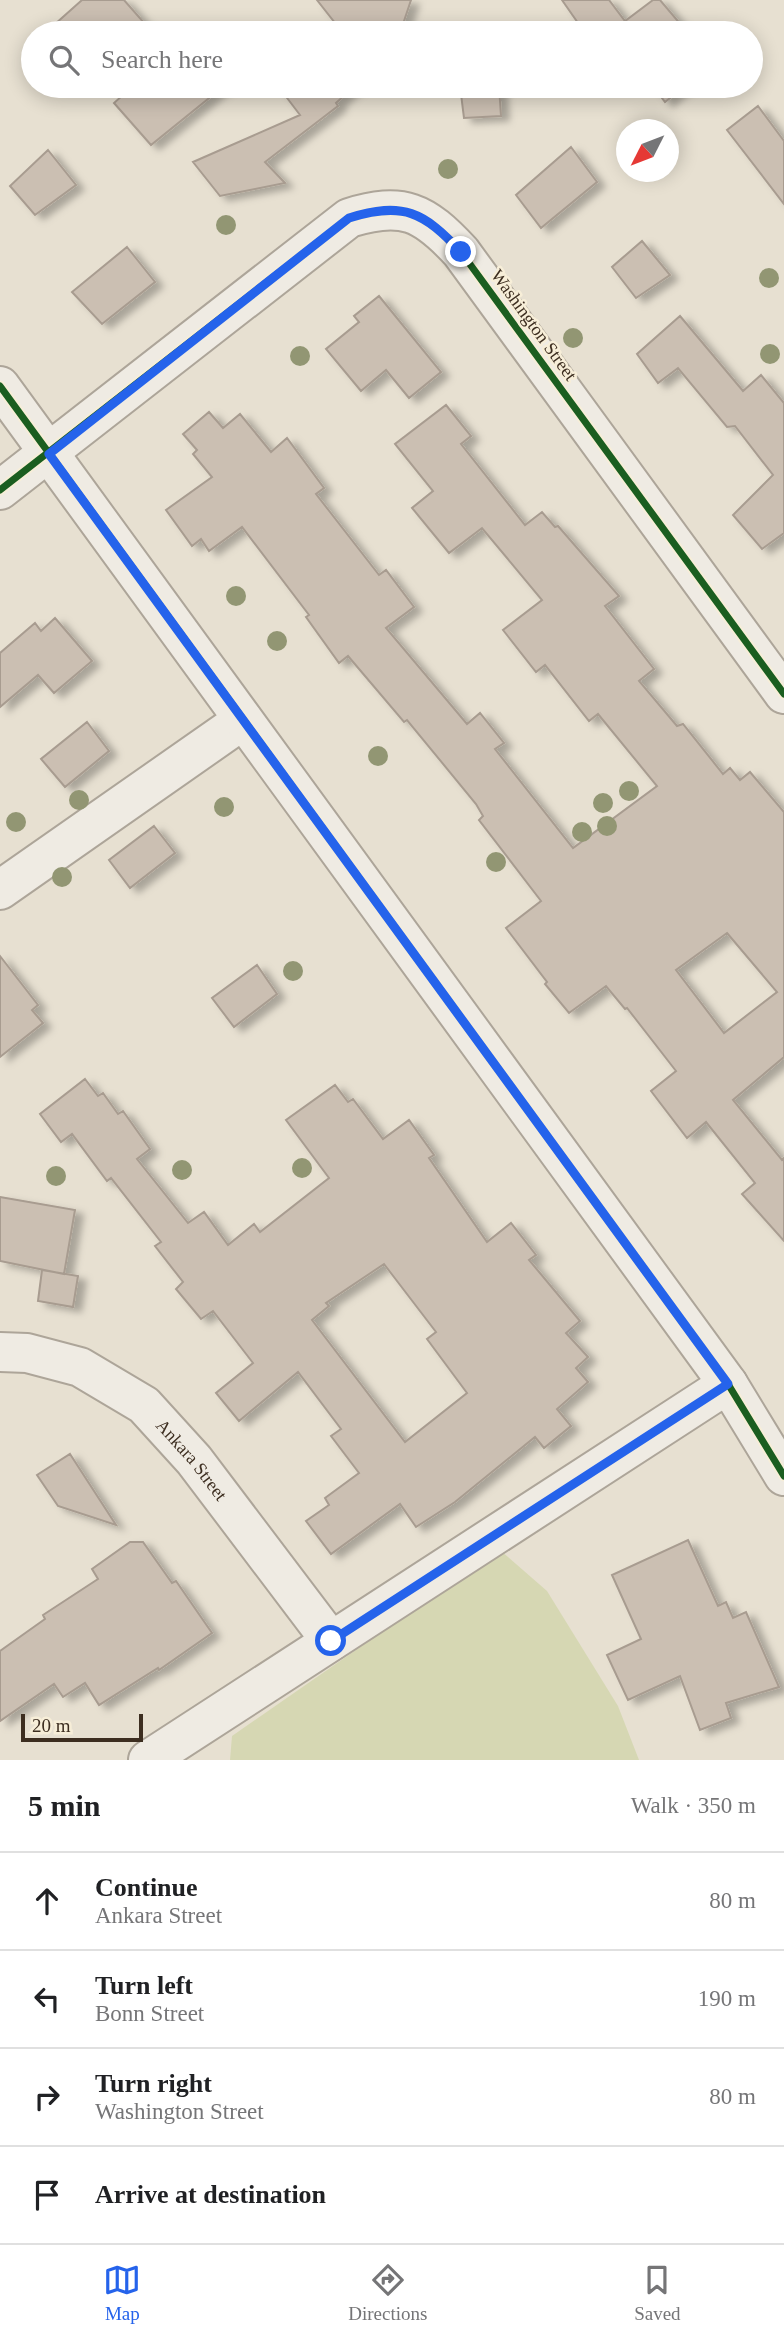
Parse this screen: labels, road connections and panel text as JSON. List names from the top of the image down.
{
  "streets": {
    "street": ["Washington Street", "Ankara Street"]
  },
  "scale_bar": "20 m",
  "north": "bottom left",
  "page": {
    "search": "Search here",
    "scale": "20 m",
    "heading": ["5 min", "Walk · 350 m"],
    "list": [
      ["Continue", "Ankara Street", "80 m"],
      ["Turn left", "Bonn Street", "190 m"],
      ["Turn right", "Washington Street", "80 m"],
      "Arrive at destination"
    ],
    "nav": ["Map", "Directions", "Saved"]
  }
}
